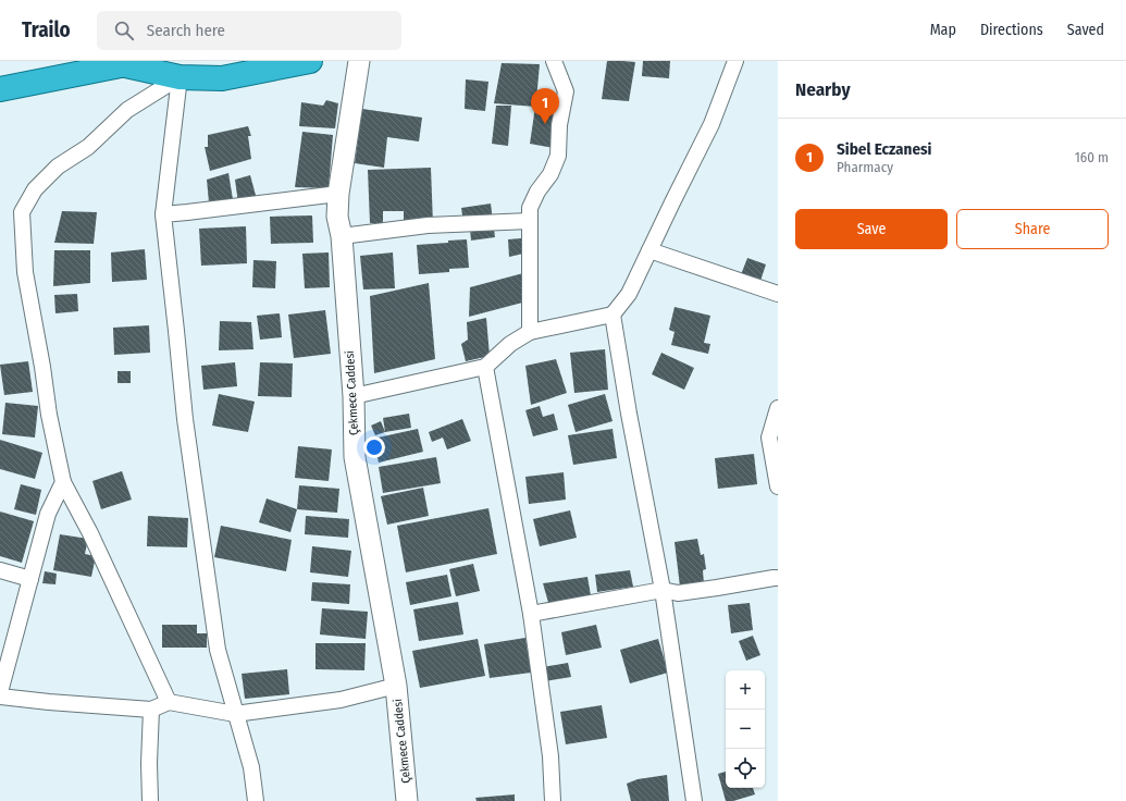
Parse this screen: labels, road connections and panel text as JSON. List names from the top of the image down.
{
  "streets": {
    "main road": ["Çekmece Caddesi"]
  },
  "page": {
    "header": "Trailo",
    "search": "Search here",
    "nav": ["Map", "Directions", "Saved"],
    "heading": "Nearby",
    "pins": "1",
    "list": [
      {
        "mark": "1",
        "name": "Sibel Eczanesi",
        "note": "Pharmacy",
        "value": "160 m"
      }
    ],
    "buttons": ["Save", "Share"],
    "map_buttons": ["+", "−"]
  }
}
